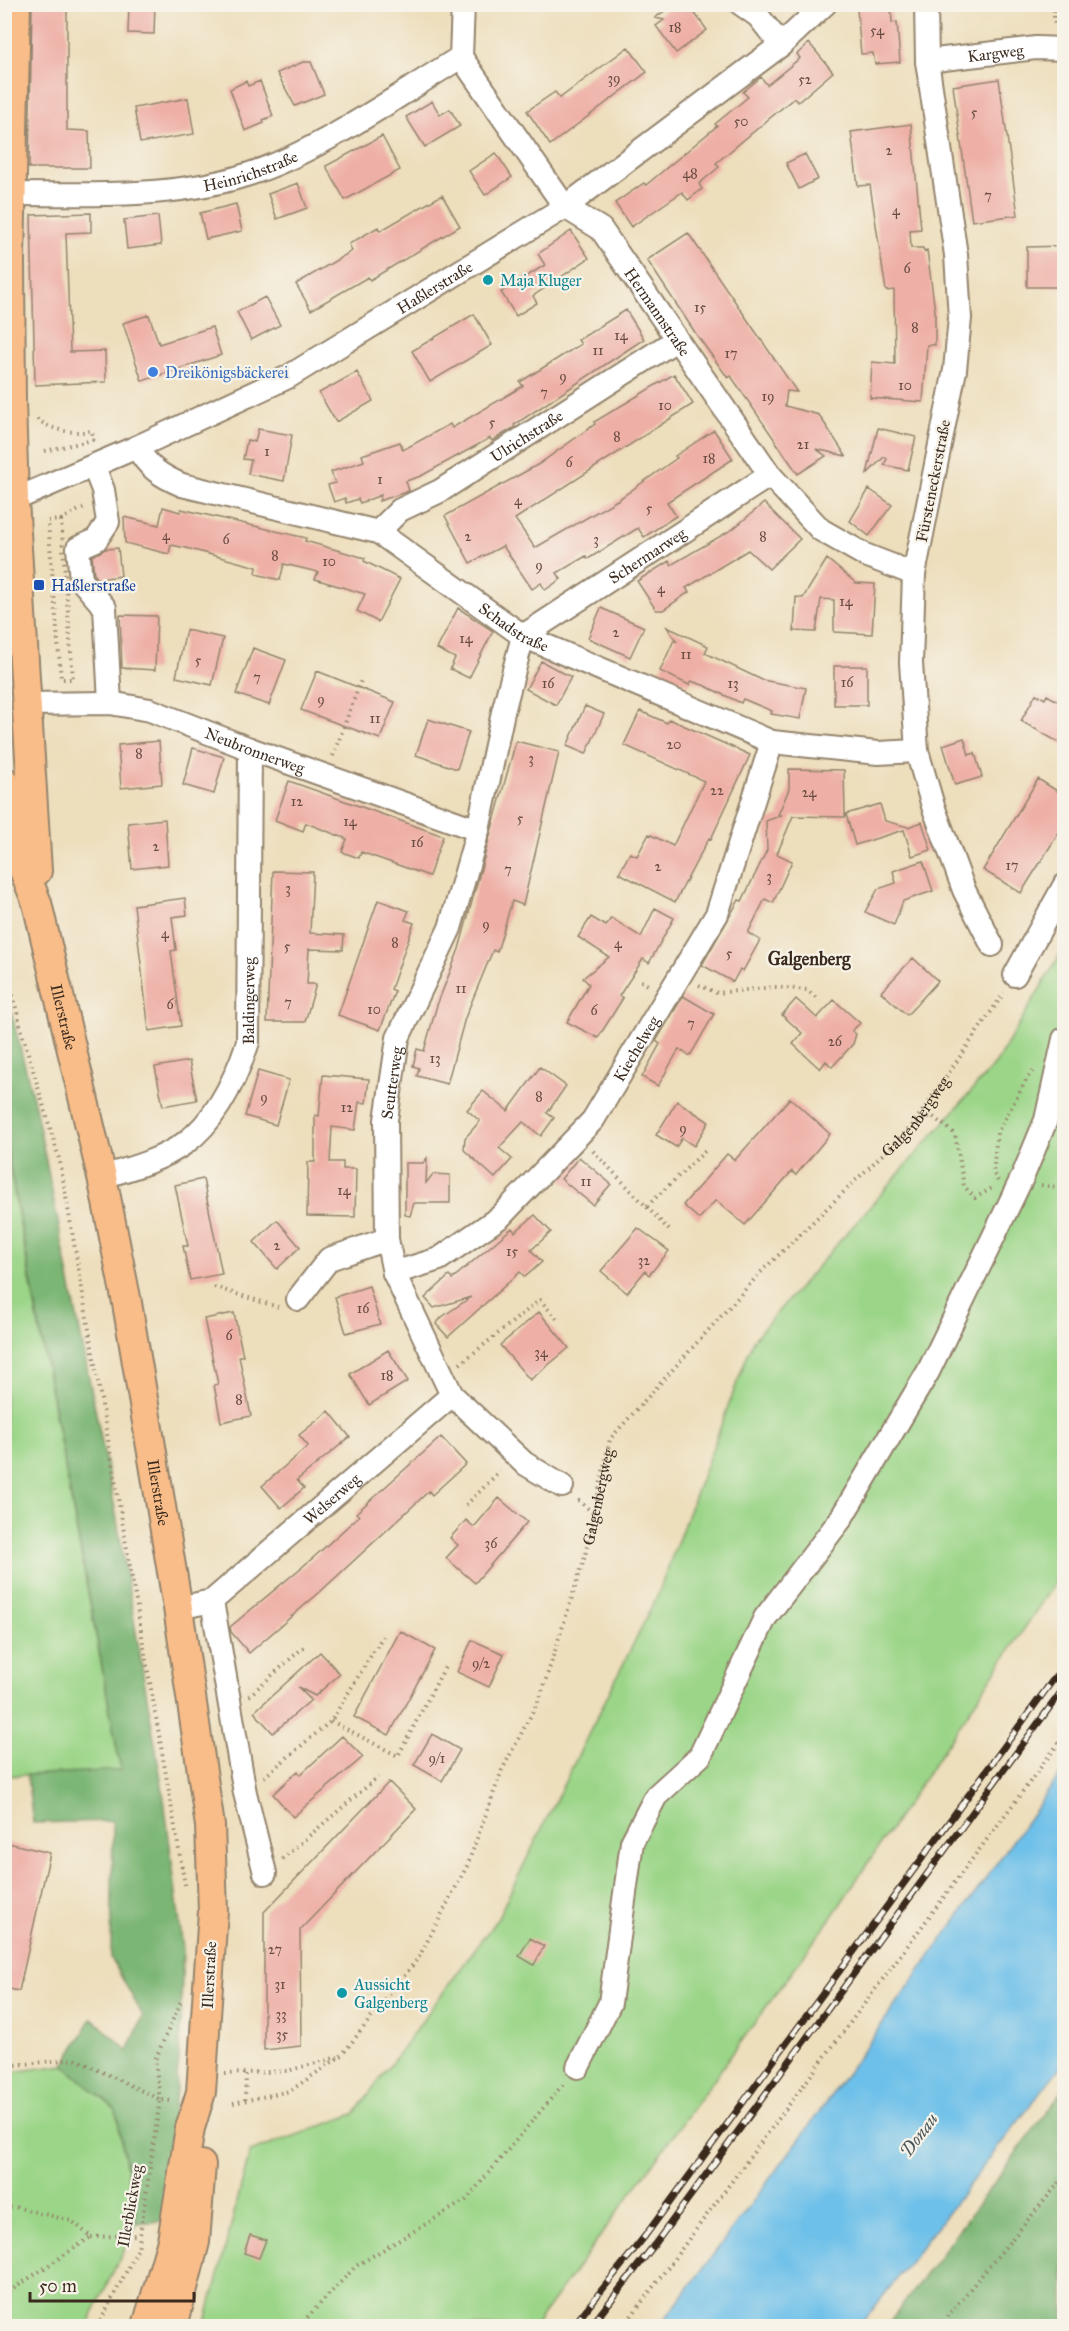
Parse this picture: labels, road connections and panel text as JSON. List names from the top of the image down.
{
  "streets": {
    "main road": ["Illerstraße"],
    "street": [
      "Kargweg",
      "Heinrichstraße",
      "Haßlerstraße",
      "Hermannstraße",
      "Ulrichstraße",
      "Fürsteneckerstraße",
      "Schermarweg",
      "Schadstraße",
      "Neubronnerweg",
      "Baldingerweg",
      "Kiechelweg",
      "Seutterweg",
      "Welserweg"
    ],
    "path": ["Galgenbergweg", "Illerblickweg"]
  },
  "crossings": [
    ["Kargweg", "Fürsteneckerstraße"],
    ["Heinrichstraße", "Hermannstraße"],
    ["Heinrichstraße", "Illerstraße"],
    ["Haßlerstraße", "Hermannstraße"],
    ["Haßlerstraße", "Schadstraße"],
    ["Haßlerstraße", "Illerstraße"],
    ["Hermannstraße", "Ulrichstraße"],
    ["Hermannstraße", "Fürsteneckerstraße"],
    ["Hermannstraße", "Schermarweg"],
    ["Ulrichstraße", "Schadstraße"],
    ["Fürsteneckerstraße", "Schadstraße"],
    ["Schermarweg", "Schadstraße"],
    ["Schermarweg", "Seutterweg"],
    ["Schadstraße", "Kiechelweg"],
    ["Schadstraße", "Seutterweg"],
    ["Neubronnerweg", "Baldingerweg"],
    ["Neubronnerweg", "Illerstraße"],
    ["Neubronnerweg", "Seutterweg"],
    ["Baldingerweg", "Illerstraße"],
    ["Illerstraße", "Welserweg"],
    ["Kiechelweg", "Seutterweg"],
    ["Seutterweg", "Welserweg"]
  ],
  "districts": ["Galgenberg"],
  "water": ["Donau"],
  "places": {
    "other": ["Maja Kluger", "Dreikönigsbäckerei", "Aussicht Galgenberg"],
    "transit": ["Haßlerstraße"]
  },
  "house_numbers": [
    "18",
    "54",
    "39",
    "52",
    "5",
    "50",
    "2",
    "48",
    "7",
    "4",
    "6",
    "15",
    "8",
    "14",
    "11",
    "17",
    "9",
    "10",
    "7",
    "19",
    "10",
    "5",
    "8",
    "21",
    "1",
    "18",
    "6",
    "1",
    "4",
    "5",
    "4",
    "2",
    "8",
    "6",
    "3",
    "8",
    "10",
    "9",
    "4",
    "14",
    "2",
    "14",
    "11",
    "5",
    "7",
    "16",
    "16",
    "13",
    "9",
    "11",
    "20",
    "8",
    "3",
    "22",
    "24",
    "12",
    "5",
    "14",
    "16",
    "2",
    "17",
    "2",
    "7",
    "3",
    "3",
    "9",
    "4",
    "8",
    "4",
    "5",
    "5",
    "11",
    "7",
    "6",
    "10",
    "6",
    "7",
    "26",
    "13",
    "8",
    "9",
    "12",
    "9",
    "11",
    "14",
    "2",
    "15",
    "32",
    "16",
    "6",
    "34",
    "18",
    "8",
    "36",
    "9/2",
    "9/1",
    "27",
    "31",
    "33",
    "35"
  ],
  "scale_bar": "50 m"
}
